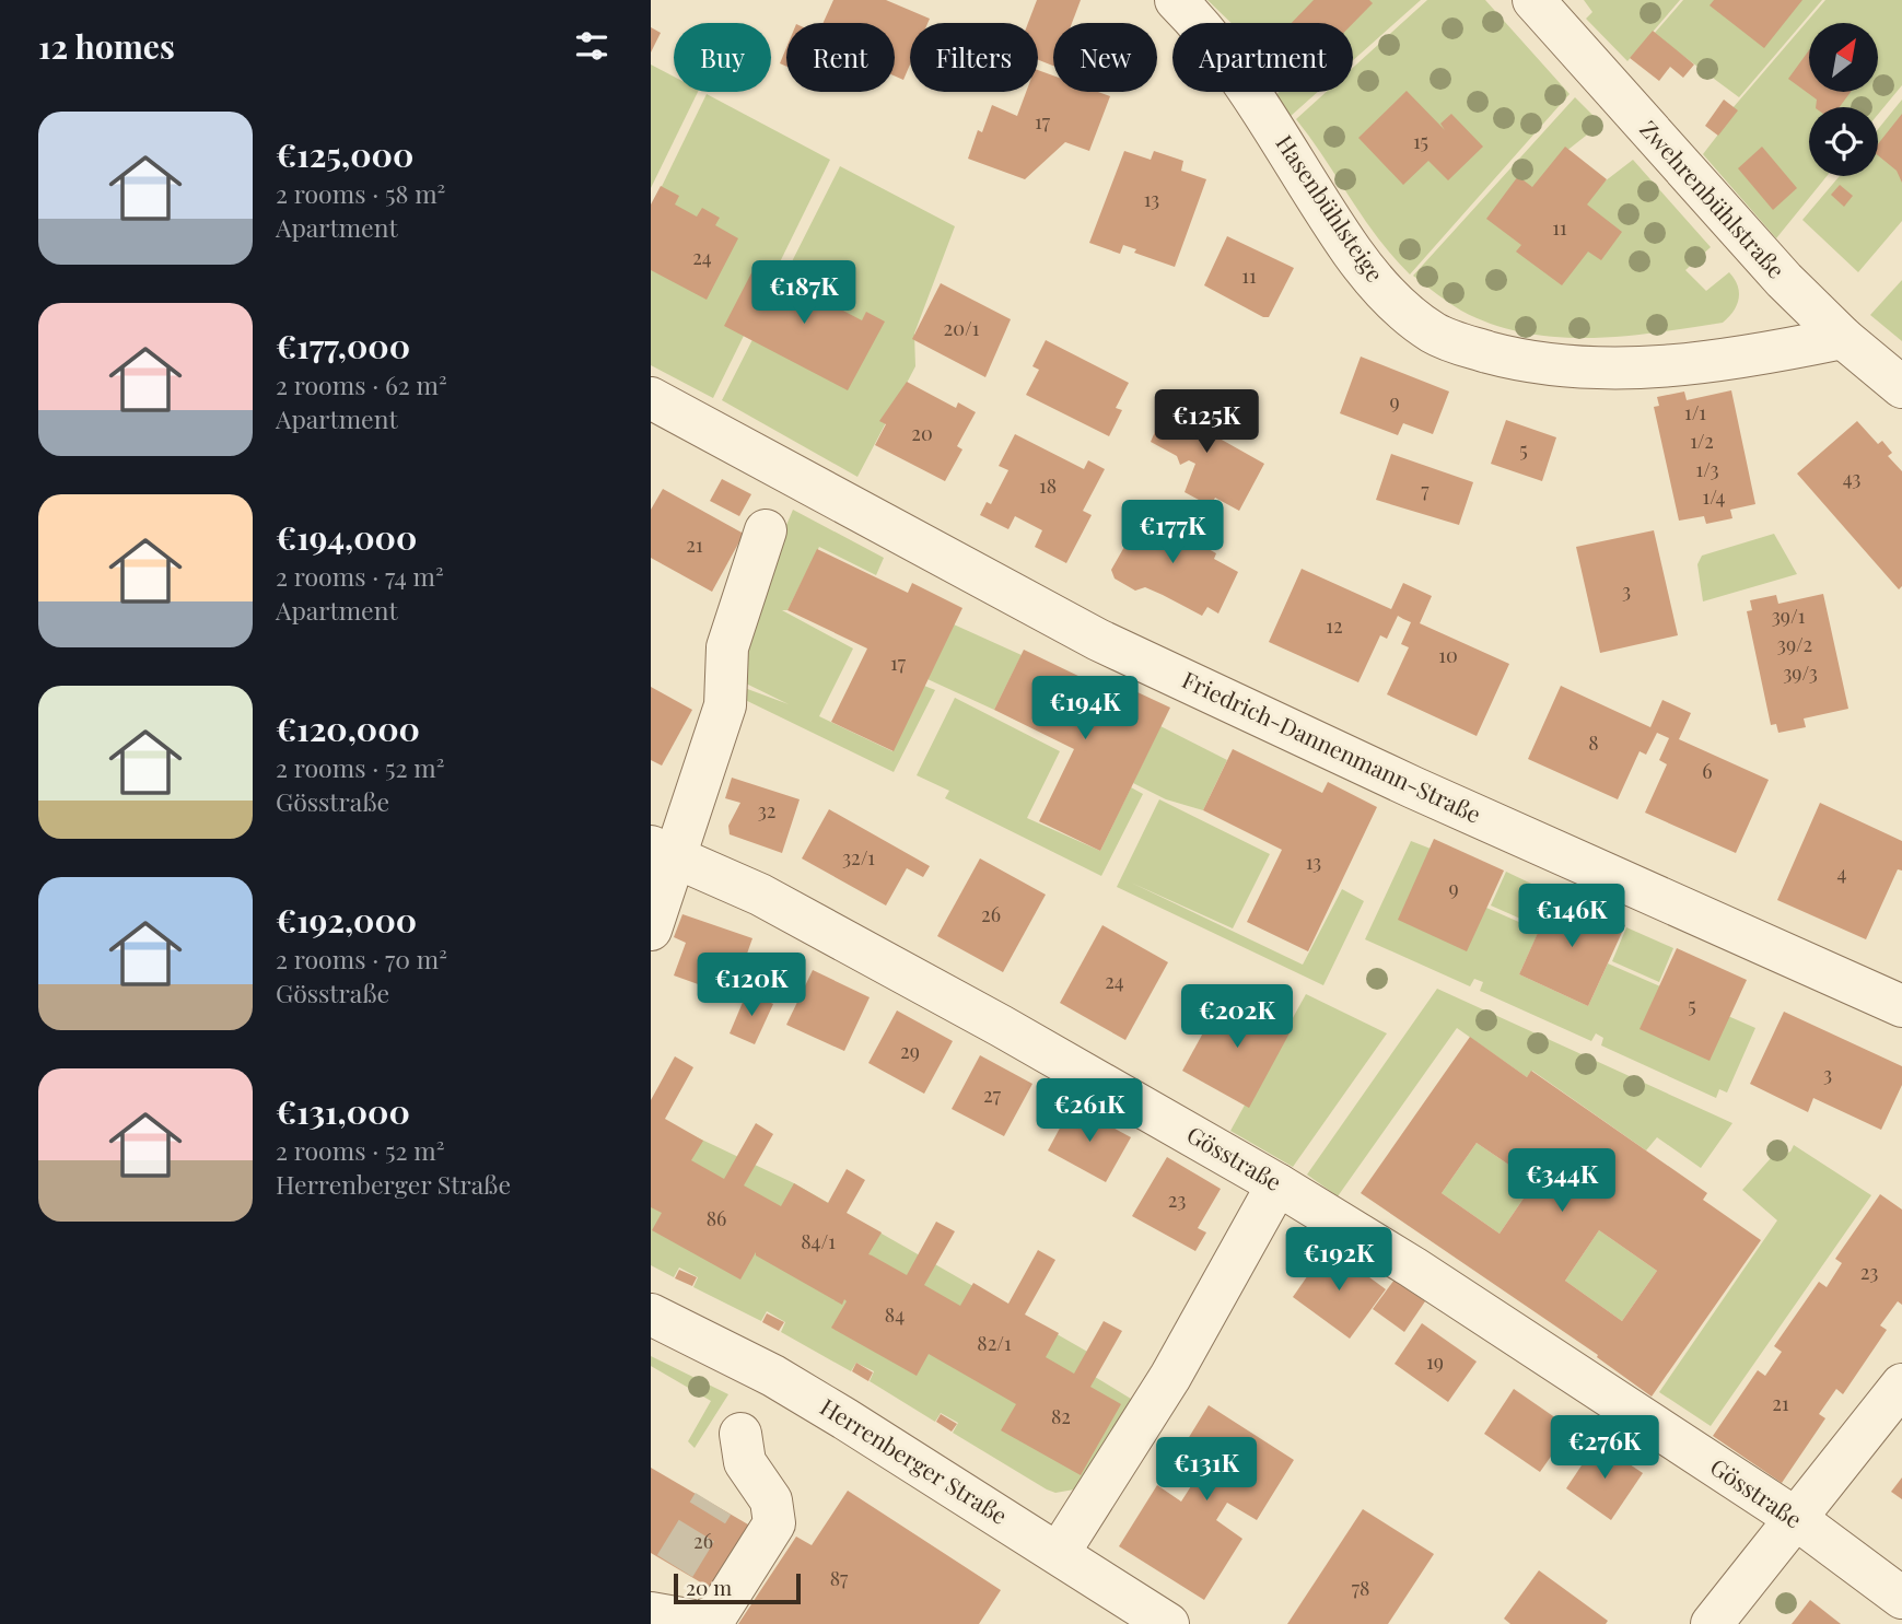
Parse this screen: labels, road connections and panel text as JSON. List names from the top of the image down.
{
  "streets": {
    "street": [
      "Zwehrenbühlstraße",
      "Hasenbühlsteige",
      "Friedrich-Dannenmann-Straße",
      "Gösstraße",
      "Herrenberger Straße"
    ]
  },
  "crossings": [
    ["Zwehrenbühlstraße", "Hasenbühlsteige"]
  ],
  "house_numbers": [
    "17",
    "15",
    "13",
    "11",
    "24",
    "11",
    "20/1",
    "9",
    "1/1",
    "20",
    "1/2",
    "5",
    "1/3",
    "43",
    "18",
    "7",
    "1/4",
    "21",
    "3",
    "39/1",
    "12",
    "39/2",
    "10",
    "17",
    "39/3",
    "8",
    "6",
    "32",
    "32/1",
    "13",
    "4",
    "9",
    "26",
    "24",
    "5",
    "29",
    "3",
    "27",
    "23",
    "86",
    "84/1",
    "23",
    "84",
    "82/1",
    "19",
    "21",
    "82",
    "26",
    "87",
    "78"
  ],
  "scale_bar": "20 m",
  "north": "top right",
  "page": {
    "heading": "12 homes",
    "chip": [
      "Buy",
      "Rent",
      "Filters",
      "New",
      "Apartment"
    ],
    "list": [
      {
        "name": "€125,000",
        "note": "2 rooms · 58 m² · Apartment"
      },
      {
        "name": "€177,000",
        "note": "2 rooms · 62 m² · Apartment"
      },
      {
        "name": "€194,000",
        "note": "2 rooms · 74 m² · Apartment"
      },
      {
        "name": "€120,000",
        "note": "2 rooms · 52 m² · Gösstraße"
      },
      {
        "name": "€192,000",
        "note": "2 rooms · 70 m² · Gösstraße"
      },
      {
        "name": "€131,000",
        "note": "2 rooms · 52 m² · Herrenberger Straße"
      }
    ],
    "price": [
      "€187K",
      "€125K",
      "€177K",
      "€194K",
      "€146K",
      "€120K",
      "€202K",
      "€261K",
      "€344K",
      "€192K",
      "€276K",
      "€131K"
    ],
    "scale": "20 m"
  }
}
